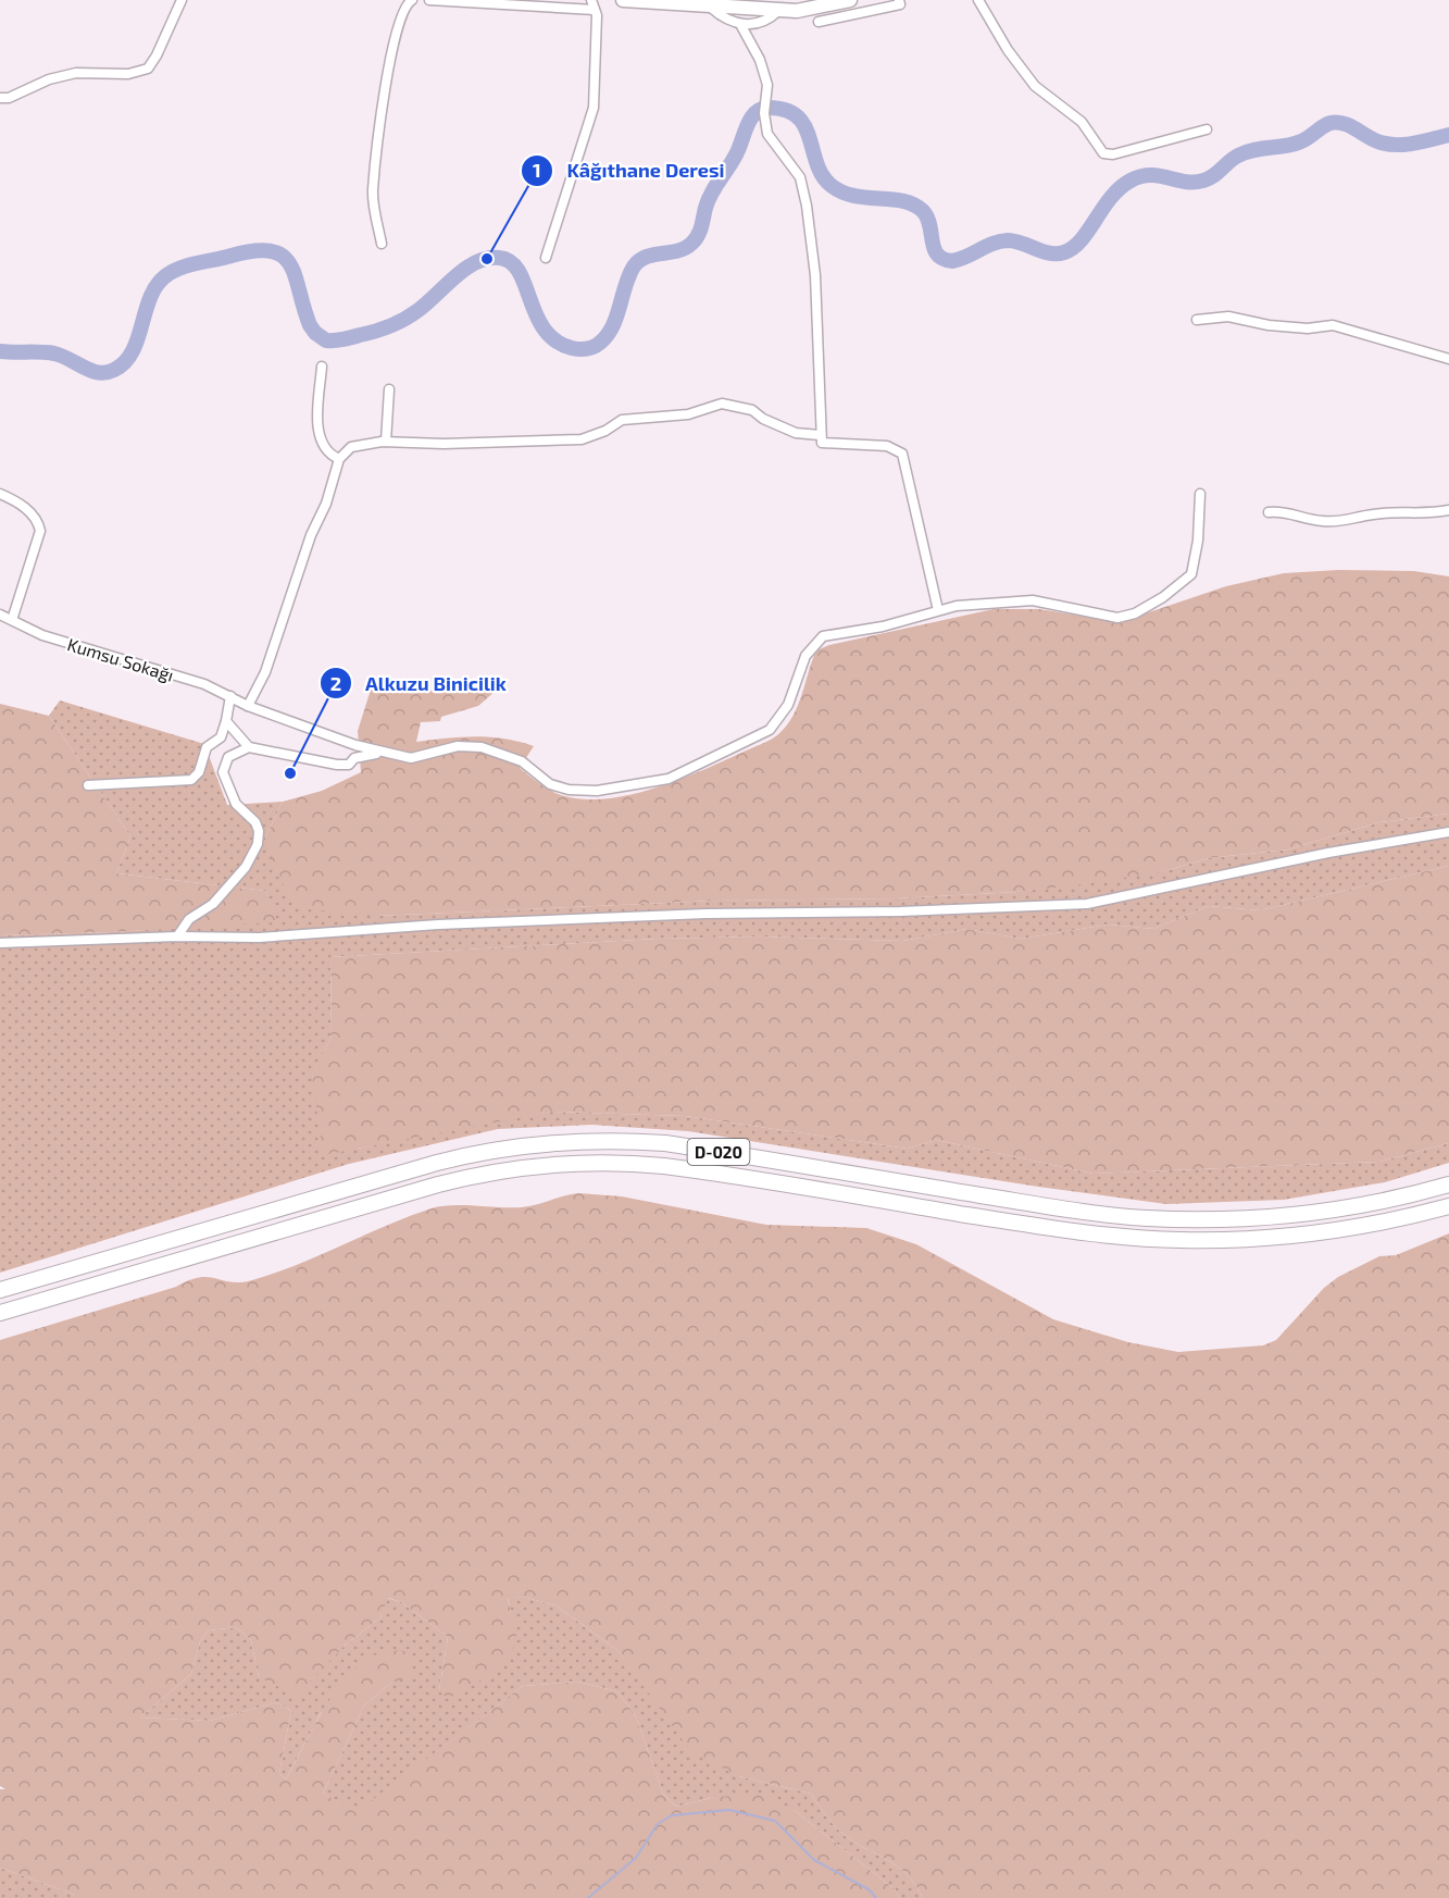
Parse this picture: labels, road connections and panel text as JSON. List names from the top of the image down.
{
  "streets": {
    "highway": ["D-020"],
    "street": ["Kumsu Sokağı"]
  },
  "places": ["Kâğıthane Deresi", "Alkuzu Binicilik"]
}
